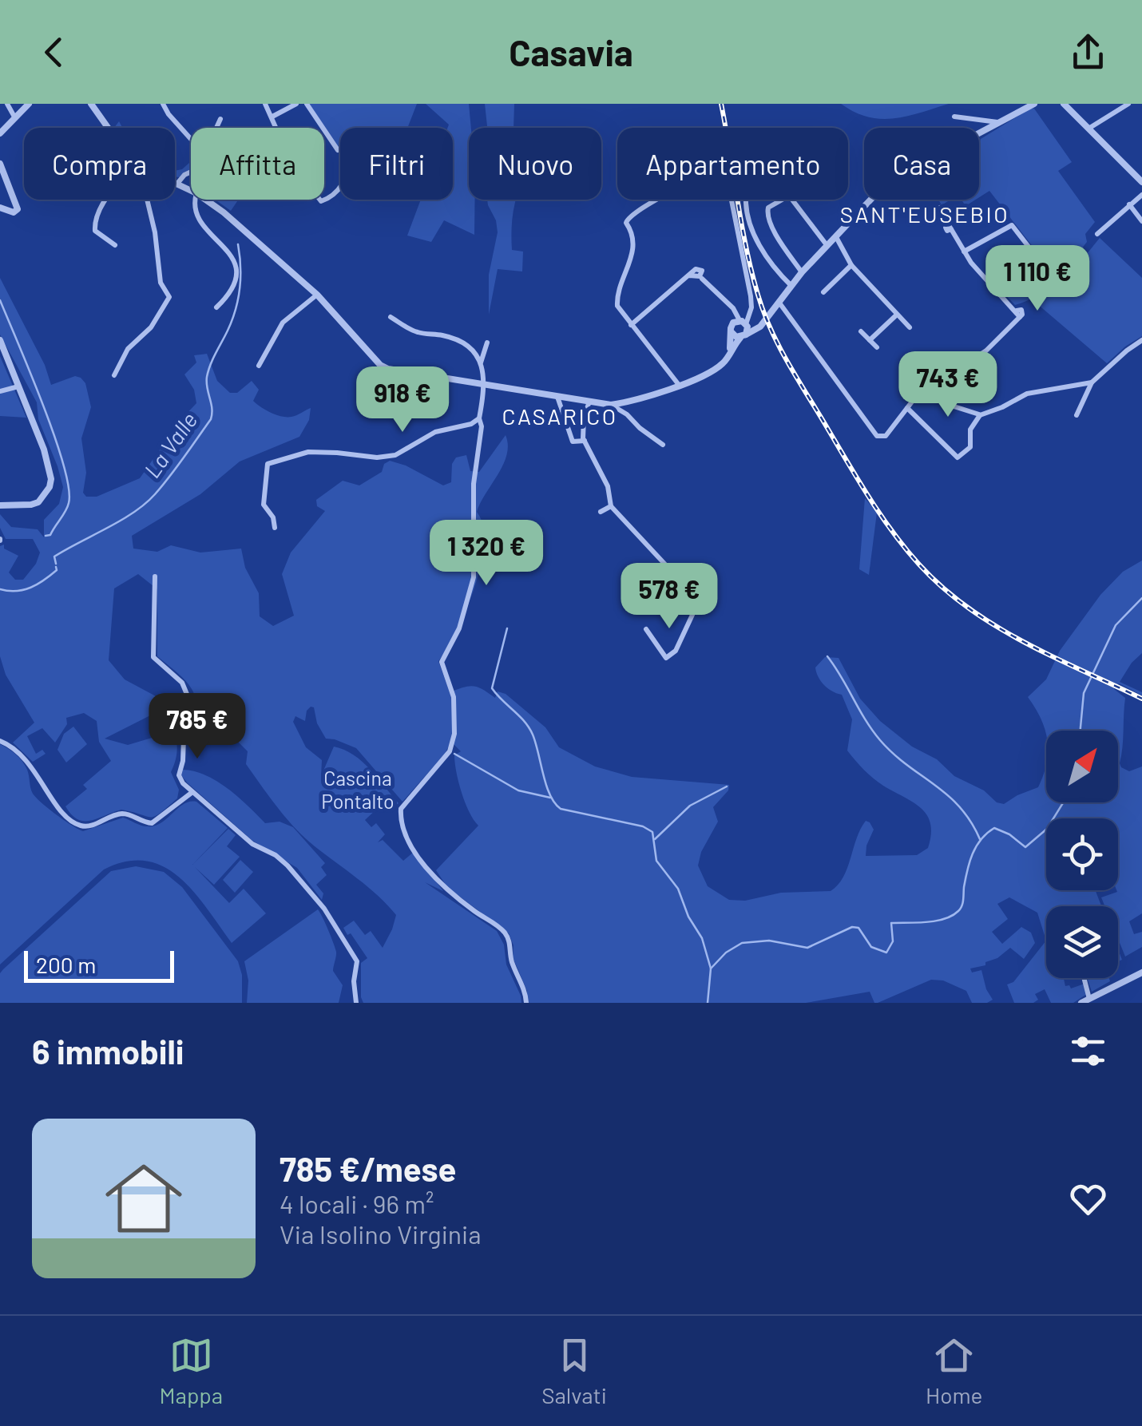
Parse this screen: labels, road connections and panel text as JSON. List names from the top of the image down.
{
  "districts": ["SANT'EUSEBIO", "CASARICO"],
  "water": ["La Valle"],
  "parks": ["Cascina Pontalto"],
  "scale_bar": "200 m",
  "north": "top right",
  "page": {
    "header": "Casavia",
    "chip": [
      "Compra",
      "Affitta",
      "Filtri",
      "Nuovo",
      "Appartamento",
      "Casa"
    ],
    "price": [
      "1 110 €",
      "743 €",
      "918 €",
      "1 320 €",
      "578 €",
      "785 €"
    ],
    "scale": "200 m",
    "heading": "6 immobili",
    "list": [
      {
        "name": "785 €/mese",
        "note": "4 locali · 96 m² · Via Isolino Virginia"
      }
    ],
    "tabs": ["Mappa", "Salvati", "Home"]
  }
}
